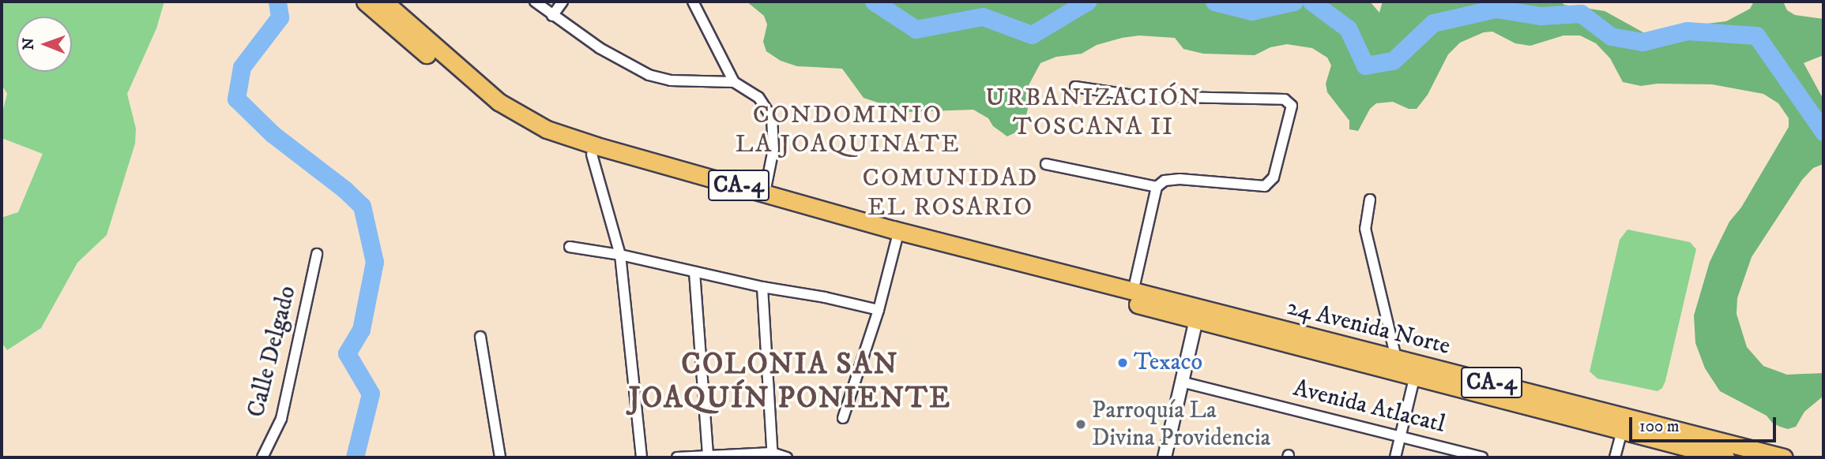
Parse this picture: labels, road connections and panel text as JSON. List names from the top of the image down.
{
  "streets": {
    "main road": ["CA-4", "24 Avenida Norte"],
    "street": ["Calle Delgado", "Avenida Atlacatl"]
  },
  "crossings": [
    ["CA-4", "24 Avenida Norte"]
  ],
  "districts": [
    "URBANIZACIÓN TOSCANA II",
    "CONDOMINIO LA JOAQUINATE",
    "COMUNIDAD EL ROSARIO",
    "COLONIA SAN JOAQUÍN PONIENTE"
  ],
  "places": ["Texaco", "Parroquía La Divina Providencia"],
  "scale_bar": "100 m",
  "north": "left"
}
